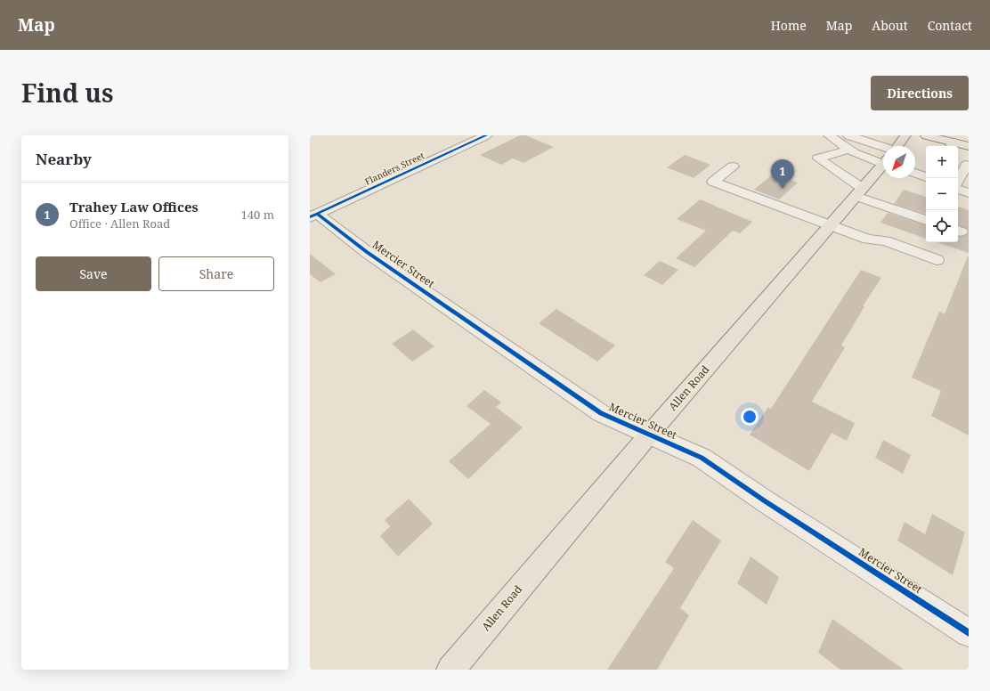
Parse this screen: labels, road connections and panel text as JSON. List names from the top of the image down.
{
  "streets": {
    "main road": ["Allen Road"],
    "street": ["Flanders Street", "Mercier Street"]
  },
  "crossings": [
    ["Flanders Street", "Mercier Street"],
    ["Mercier Street", "Allen Road"]
  ],
  "north": "bottom left",
  "page": {
    "header": "Map",
    "nav": [
      "Home",
      "Map",
      "About",
      "Contact"
    ],
    "title": "Find us",
    "buttons": [
      "Directions",
      ["Save", "Share"]
    ],
    "heading": "Nearby",
    "map_buttons": ["+", "−"],
    "pins": "1",
    "list": [
      {
        "mark": "1",
        "name": "Trahey Law Offices",
        "note": "Office · Allen Road",
        "value": "140 m"
      }
    ]
  }
}
